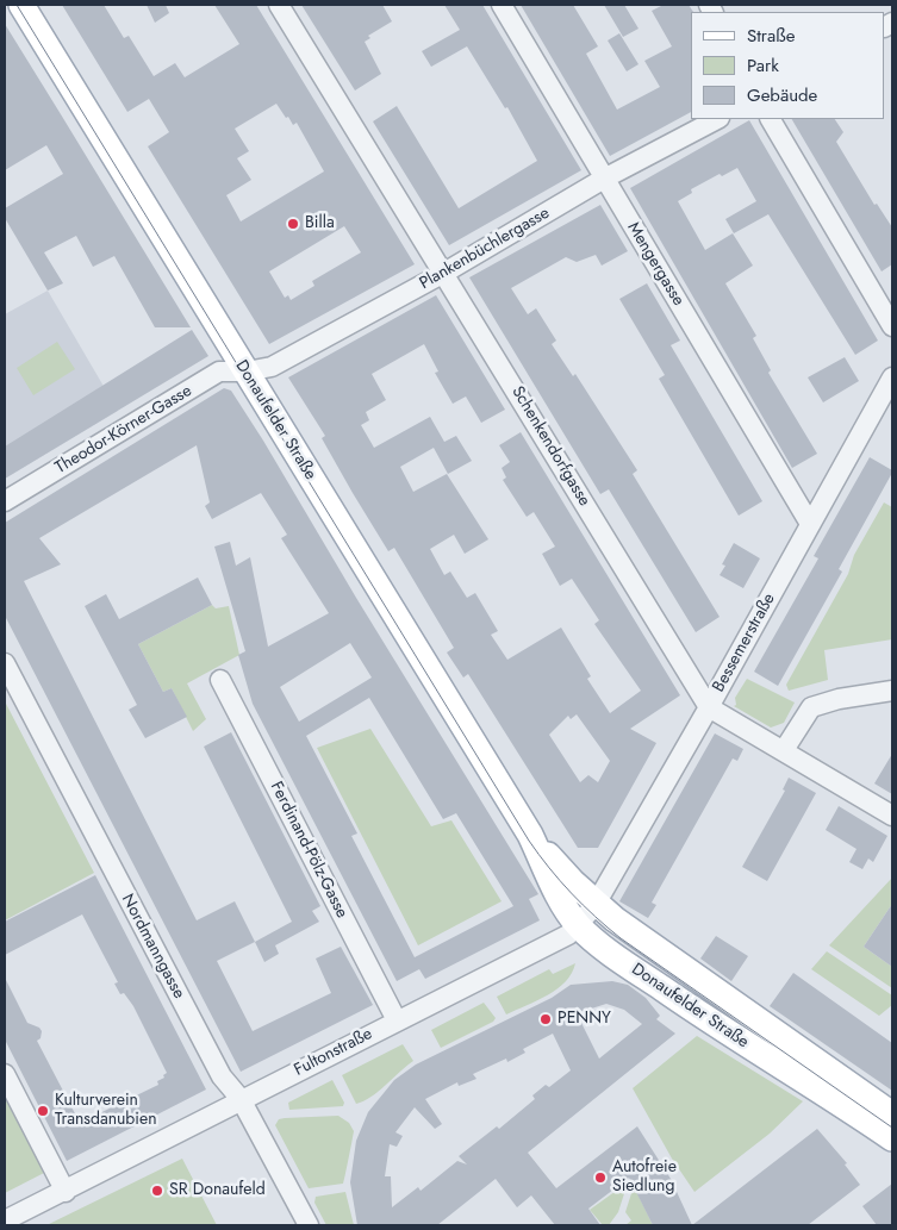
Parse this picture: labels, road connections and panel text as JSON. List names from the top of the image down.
{
  "streets": {
    "main road": ["Donaufelder Straße"],
    "street": [
      "Plankenbüchlergasse",
      "Mengergasse",
      "Theodor-Körner-Gasse",
      "Schenkendorfgasse",
      "Bessemerstraße",
      "Ferdinand-Pölz-Gasse",
      "Nordmanngasse",
      "Fultonstraße"
    ]
  },
  "crossings": [
    ["Plankenbüchlergasse", "Mengergasse"],
    ["Plankenbüchlergasse", "Donaufelder Straße"],
    ["Plankenbüchlergasse", "Theodor-Körner-Gasse"],
    ["Plankenbüchlergasse", "Schenkendorfgasse"],
    ["Mengergasse", "Bessemerstraße"],
    ["Donaufelder Straße", "Theodor-Körner-Gasse"],
    ["Donaufelder Straße", "Bessemerstraße"],
    ["Donaufelder Straße", "Fultonstraße"],
    ["Schenkendorfgasse", "Bessemerstraße"],
    ["Bessemerstraße", "Fultonstraße"],
    ["Ferdinand-Pölz-Gasse", "Fultonstraße"],
    ["Nordmanngasse", "Fultonstraße"]
  ],
  "places": [
    "Billa",
    "PENNY",
    "Kulturverein Transdanubien",
    "Autofreie Siedlung",
    "SR Donaufeld"
  ],
  "legend": ["Straße", "Park", "Gebäude"]
}
